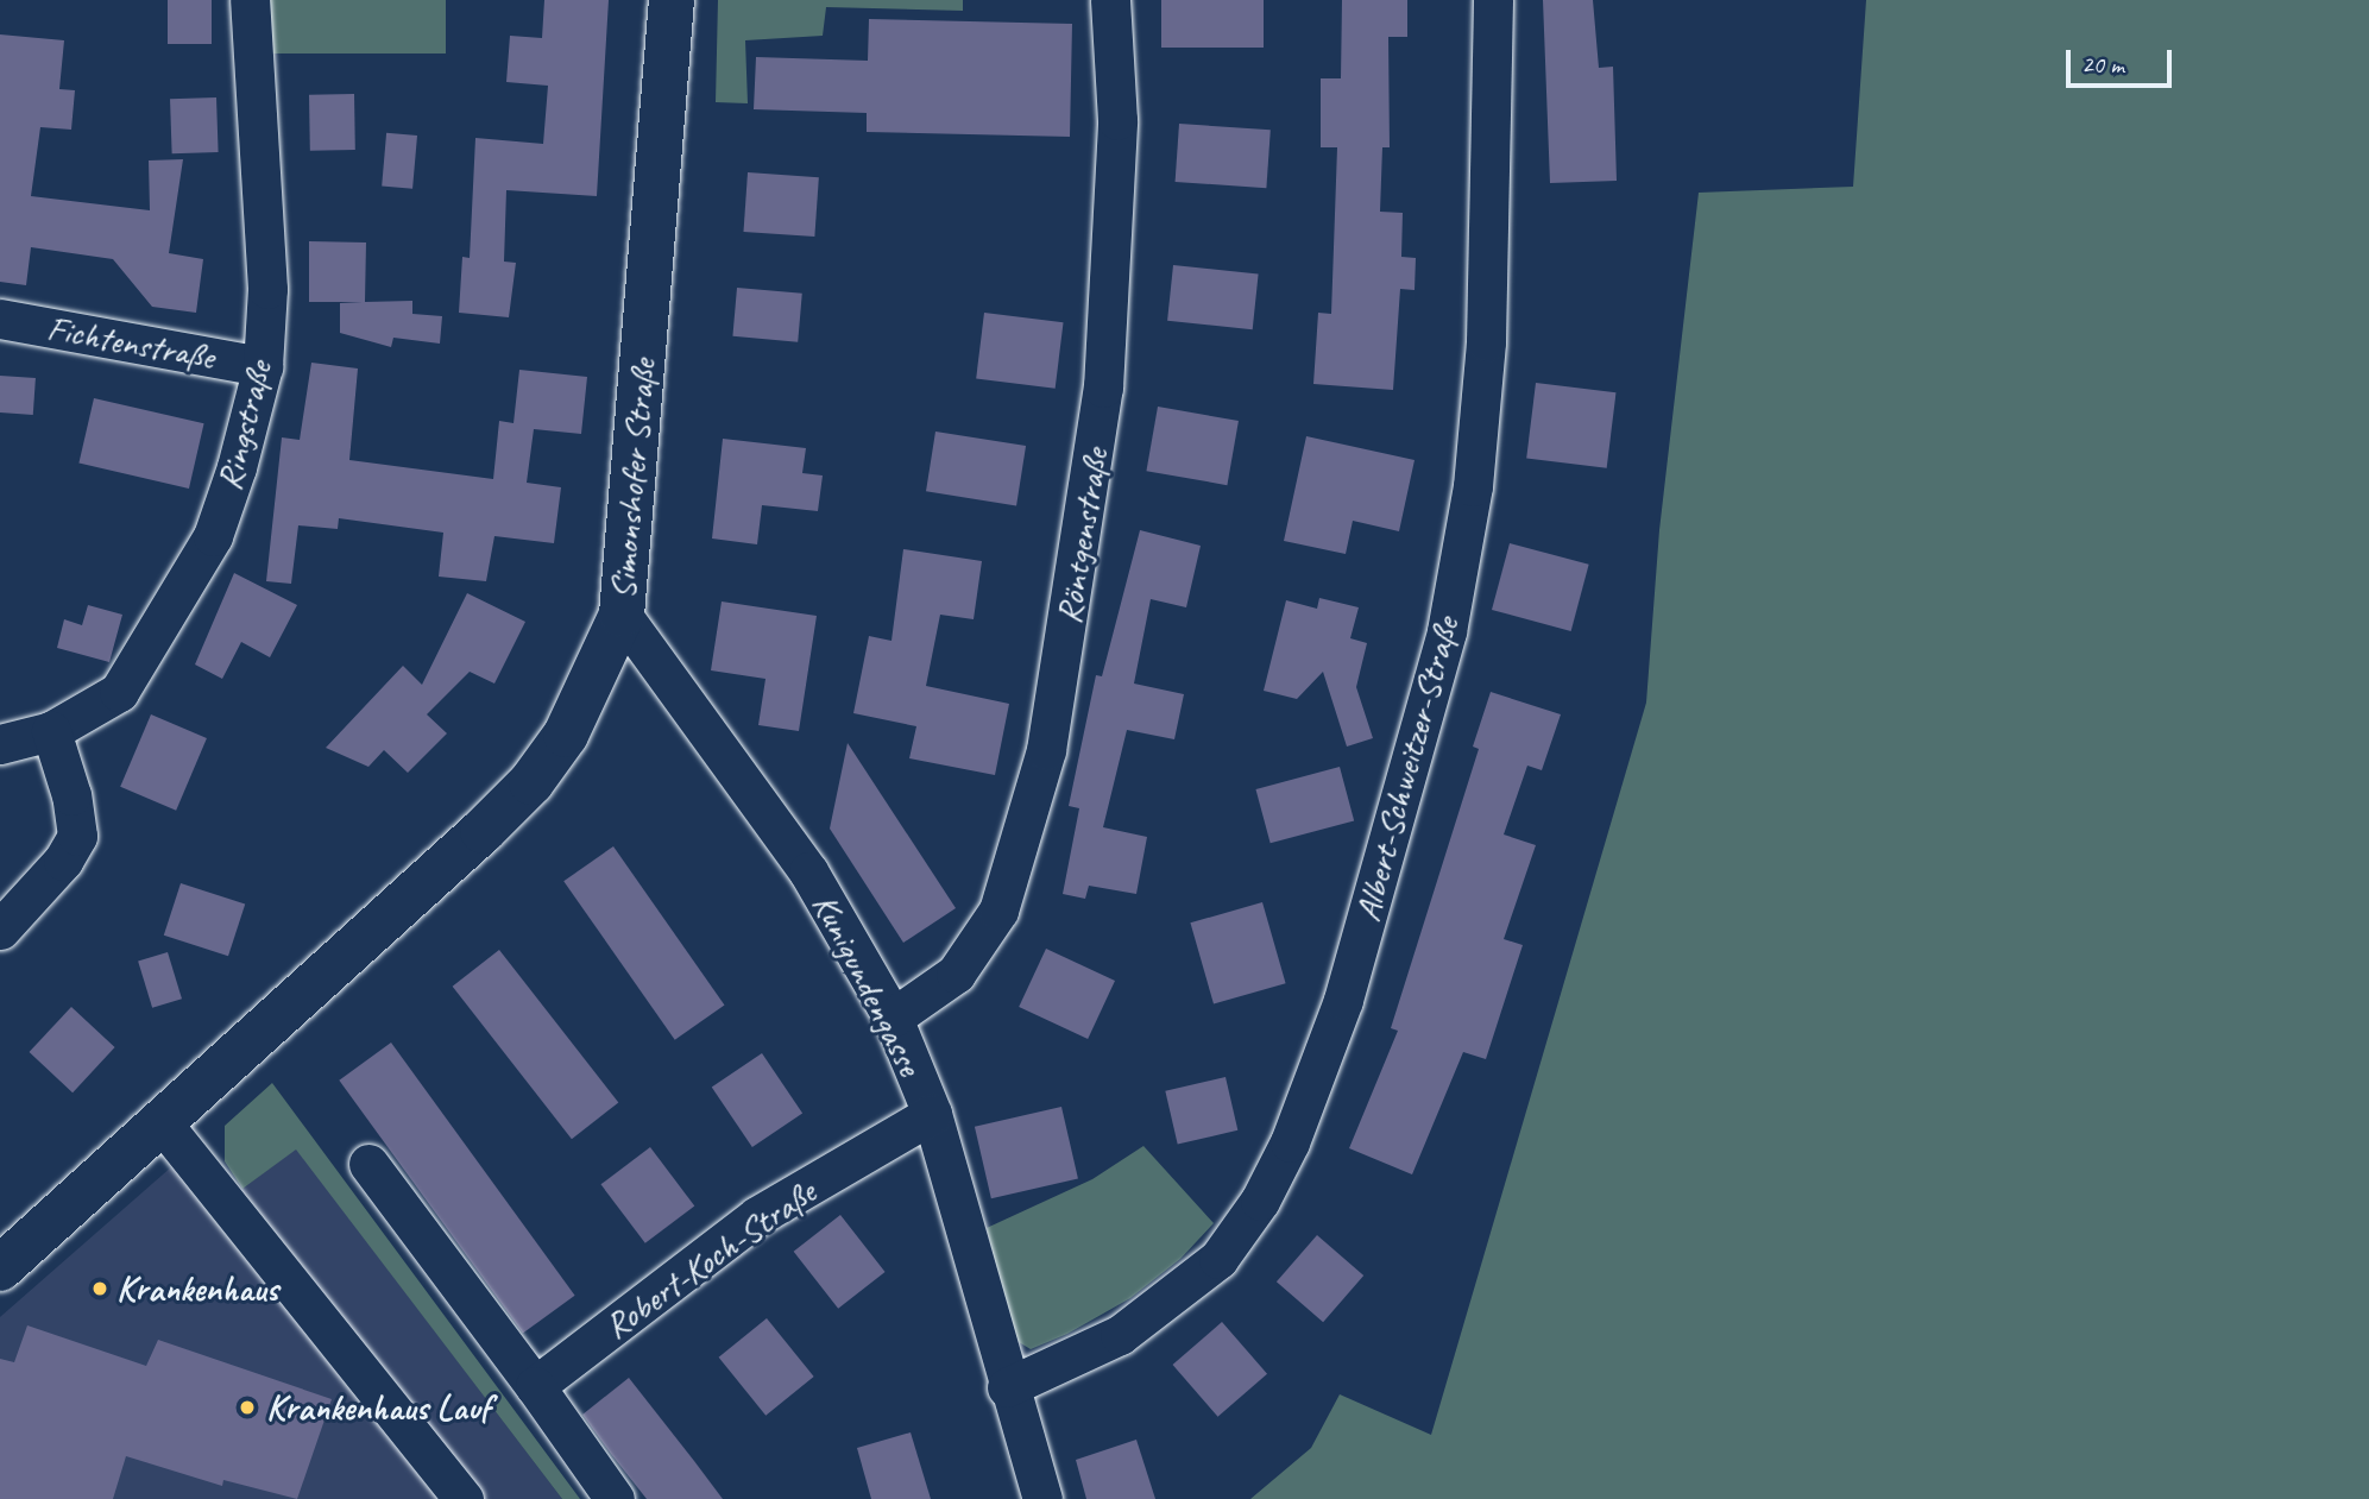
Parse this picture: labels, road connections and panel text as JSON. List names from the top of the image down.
{
  "streets": {
    "street": [
      "Fichtenstraße",
      "Ringstraße",
      "Simonshofer Straße",
      "Röntgenstraße",
      "Albert-Schweitzer-Straße",
      "Kunigundengasse",
      "Robert-Koch-Straße"
    ]
  },
  "crossings": [
    ["Fichtenstraße", "Ringstraße"],
    ["Simonshofer Straße", "Kunigundengasse"],
    ["Röntgenstraße", "Kunigundengasse"],
    ["Albert-Schweitzer-Straße", "Kunigundengasse"],
    ["Kunigundengasse", "Robert-Koch-Straße"]
  ],
  "places": ["Krankenhaus", "Krankenhaus Lauf"],
  "scale_bar": "20 m"
}
